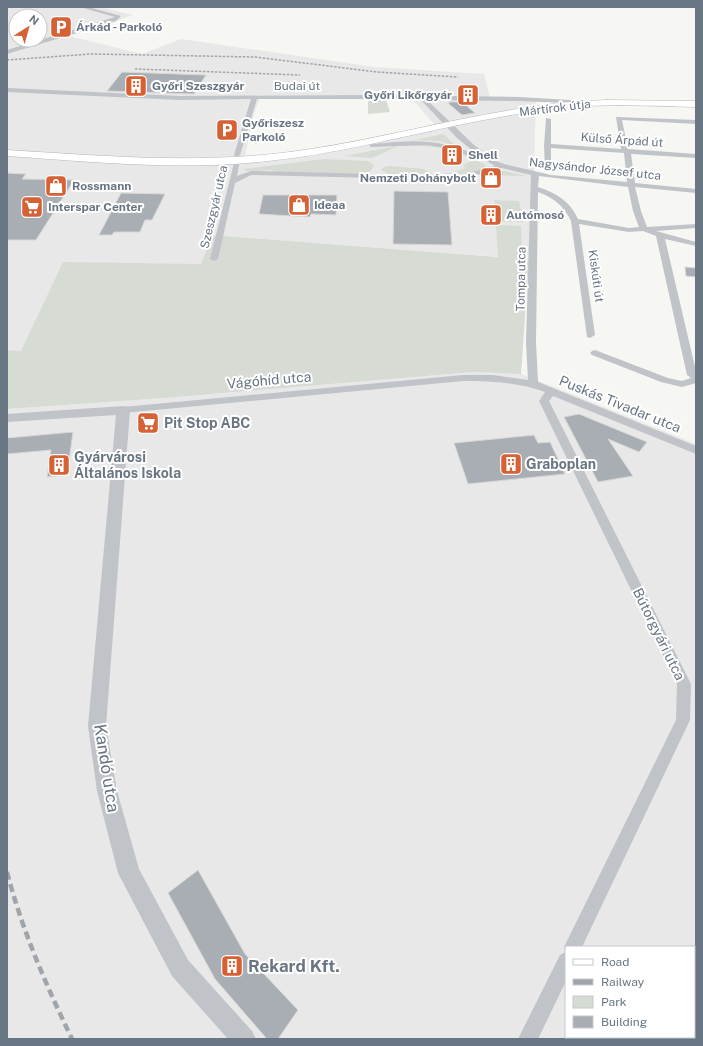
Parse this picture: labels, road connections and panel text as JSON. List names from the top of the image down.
{
  "streets": {
    "main road": ["Mártírok útja"],
    "street": [
      "Budai út",
      "Külső Árpád út",
      "Nagysándor József utca",
      "Szeszgyár utca",
      "Kiskúti út",
      "Tompa utca",
      "Vágóhíd utca",
      "Puskás Tivadar utca",
      "Bútorgyári utca",
      "Kandó utca"
    ]
  },
  "crossings": [
    ["Budai út", "Mártírok útja"],
    ["Budai út", "Nagysándor József utca"],
    ["Budai út", "Szeszgyár utca"],
    ["Mártírok útja", "Nagysándor József utca"],
    ["Nagysándor József utca", "Tompa utca"],
    ["Tompa utca", "Vágóhíd utca"],
    ["Tompa utca", "Puskás Tivadar utca"],
    ["Vágóhíd utca", "Puskás Tivadar utca"],
    ["Vágóhíd utca", "Kandó utca"],
    ["Puskás Tivadar utca", "Bútorgyári utca"]
  ],
  "places": {
    "parking": ["Árkád - Parkoló", "Győriszesz Parkoló"],
    "building": [
      "Győri Szeszgyár",
      "Győri Likőrgyár",
      "Shell",
      "Autómosó",
      "Graboplan",
      "Gyárvárosi Általános Iskola",
      "Rekard Kft."
    ],
    "shop": ["Nemzeti Dohánybolt", "Rossmann", "Ideaa"],
    "supermarket": ["Interspar Center", "Pit Stop ABC"]
  },
  "legend": [
    "Road",
    "Railway",
    "Park",
    "Building"
  ],
  "north": "top right"
}
